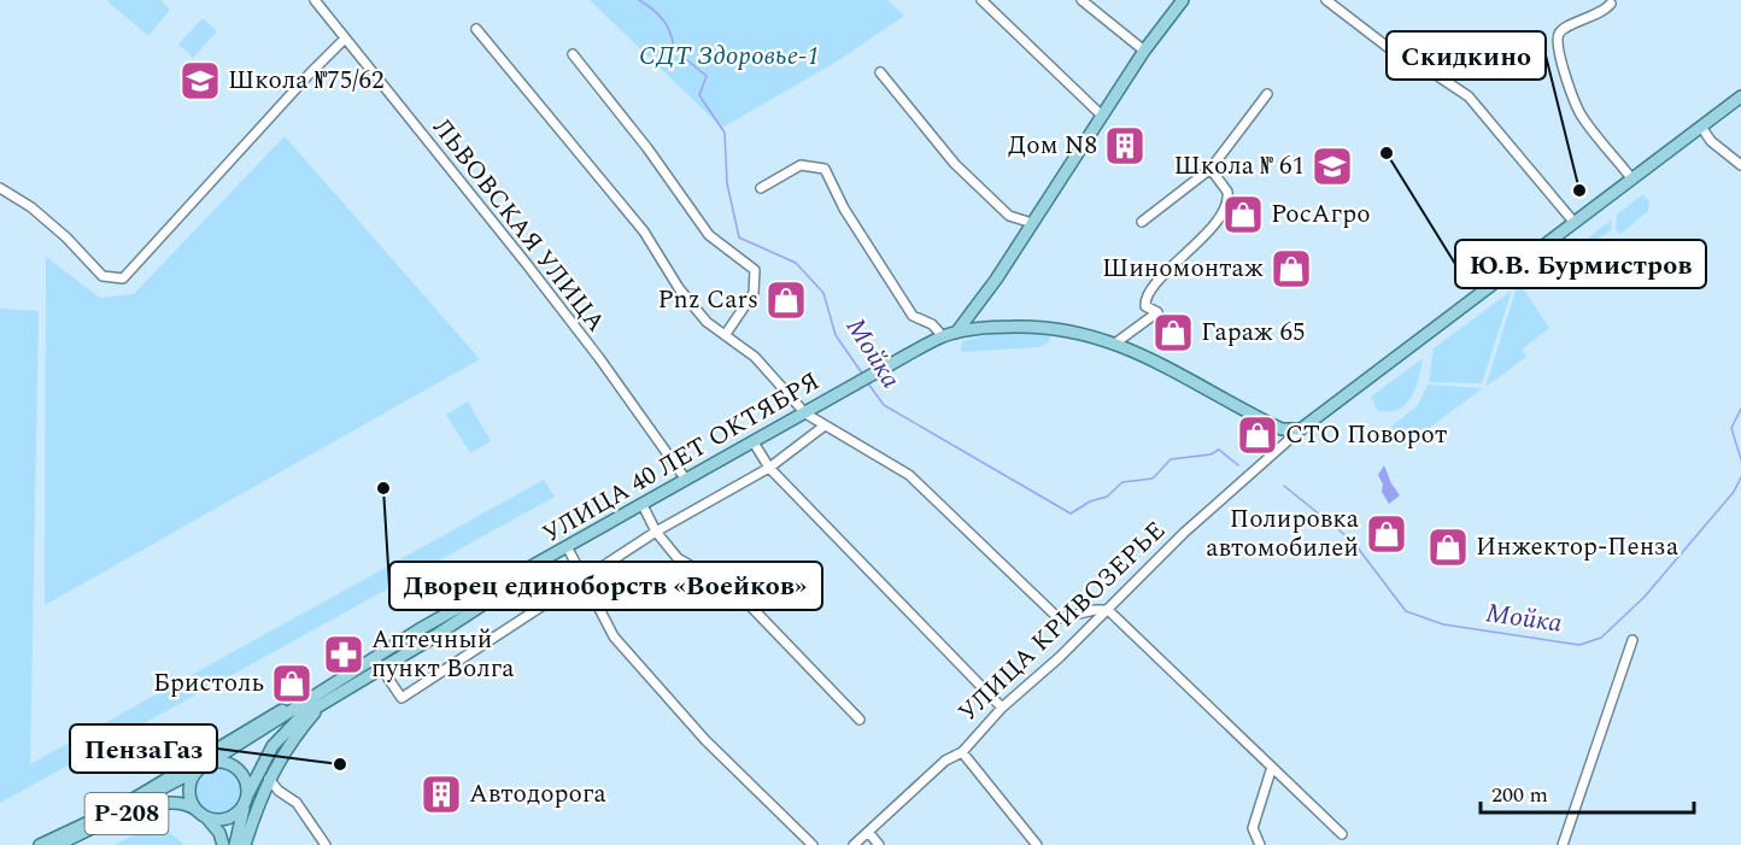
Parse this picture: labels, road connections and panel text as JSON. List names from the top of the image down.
{
  "streets": {
    "main road": ["УЛИЦА 40 ЛЕТ ОКТЯБРЯ", "УЛИЦА КРИВОЗЕРЬЕ", "Р-208"],
    "street": ["ЛЬВОВСКАЯ УЛИЦА"]
  },
  "crossings": [
    ["ЛЬВОВСКАЯ УЛИЦА", "УЛИЦА 40 ЛЕТ ОКТЯБРЯ"],
    ["УЛИЦА 40 ЛЕТ ОКТЯБРЯ", "Р-208"]
  ],
  "water": ["Мойка"],
  "parks": ["СДТ Здоровье-1"],
  "places": {
    "school or university": ["Школа №75/62", "Школа № 61"],
    "building": ["Дом N8", "Автодорога"],
    "other": [
      "Ю.В. Бурмистров",
      "Скидкино",
      "Дворец единоборств «Воейков»",
      "ПензаГаз"
    ],
    "shop": [
      "РосАгро",
      "Шиномонтаж",
      "Pnz Cars",
      "Гараж 65",
      "СТО Поворот",
      "Полировка автомобилей",
      "Инжектор-Пенза",
      "Бристоль"
    ],
    "pharmacy": ["Аптечный пункт Волга"]
  },
  "scale_bar": "200 m"
}
